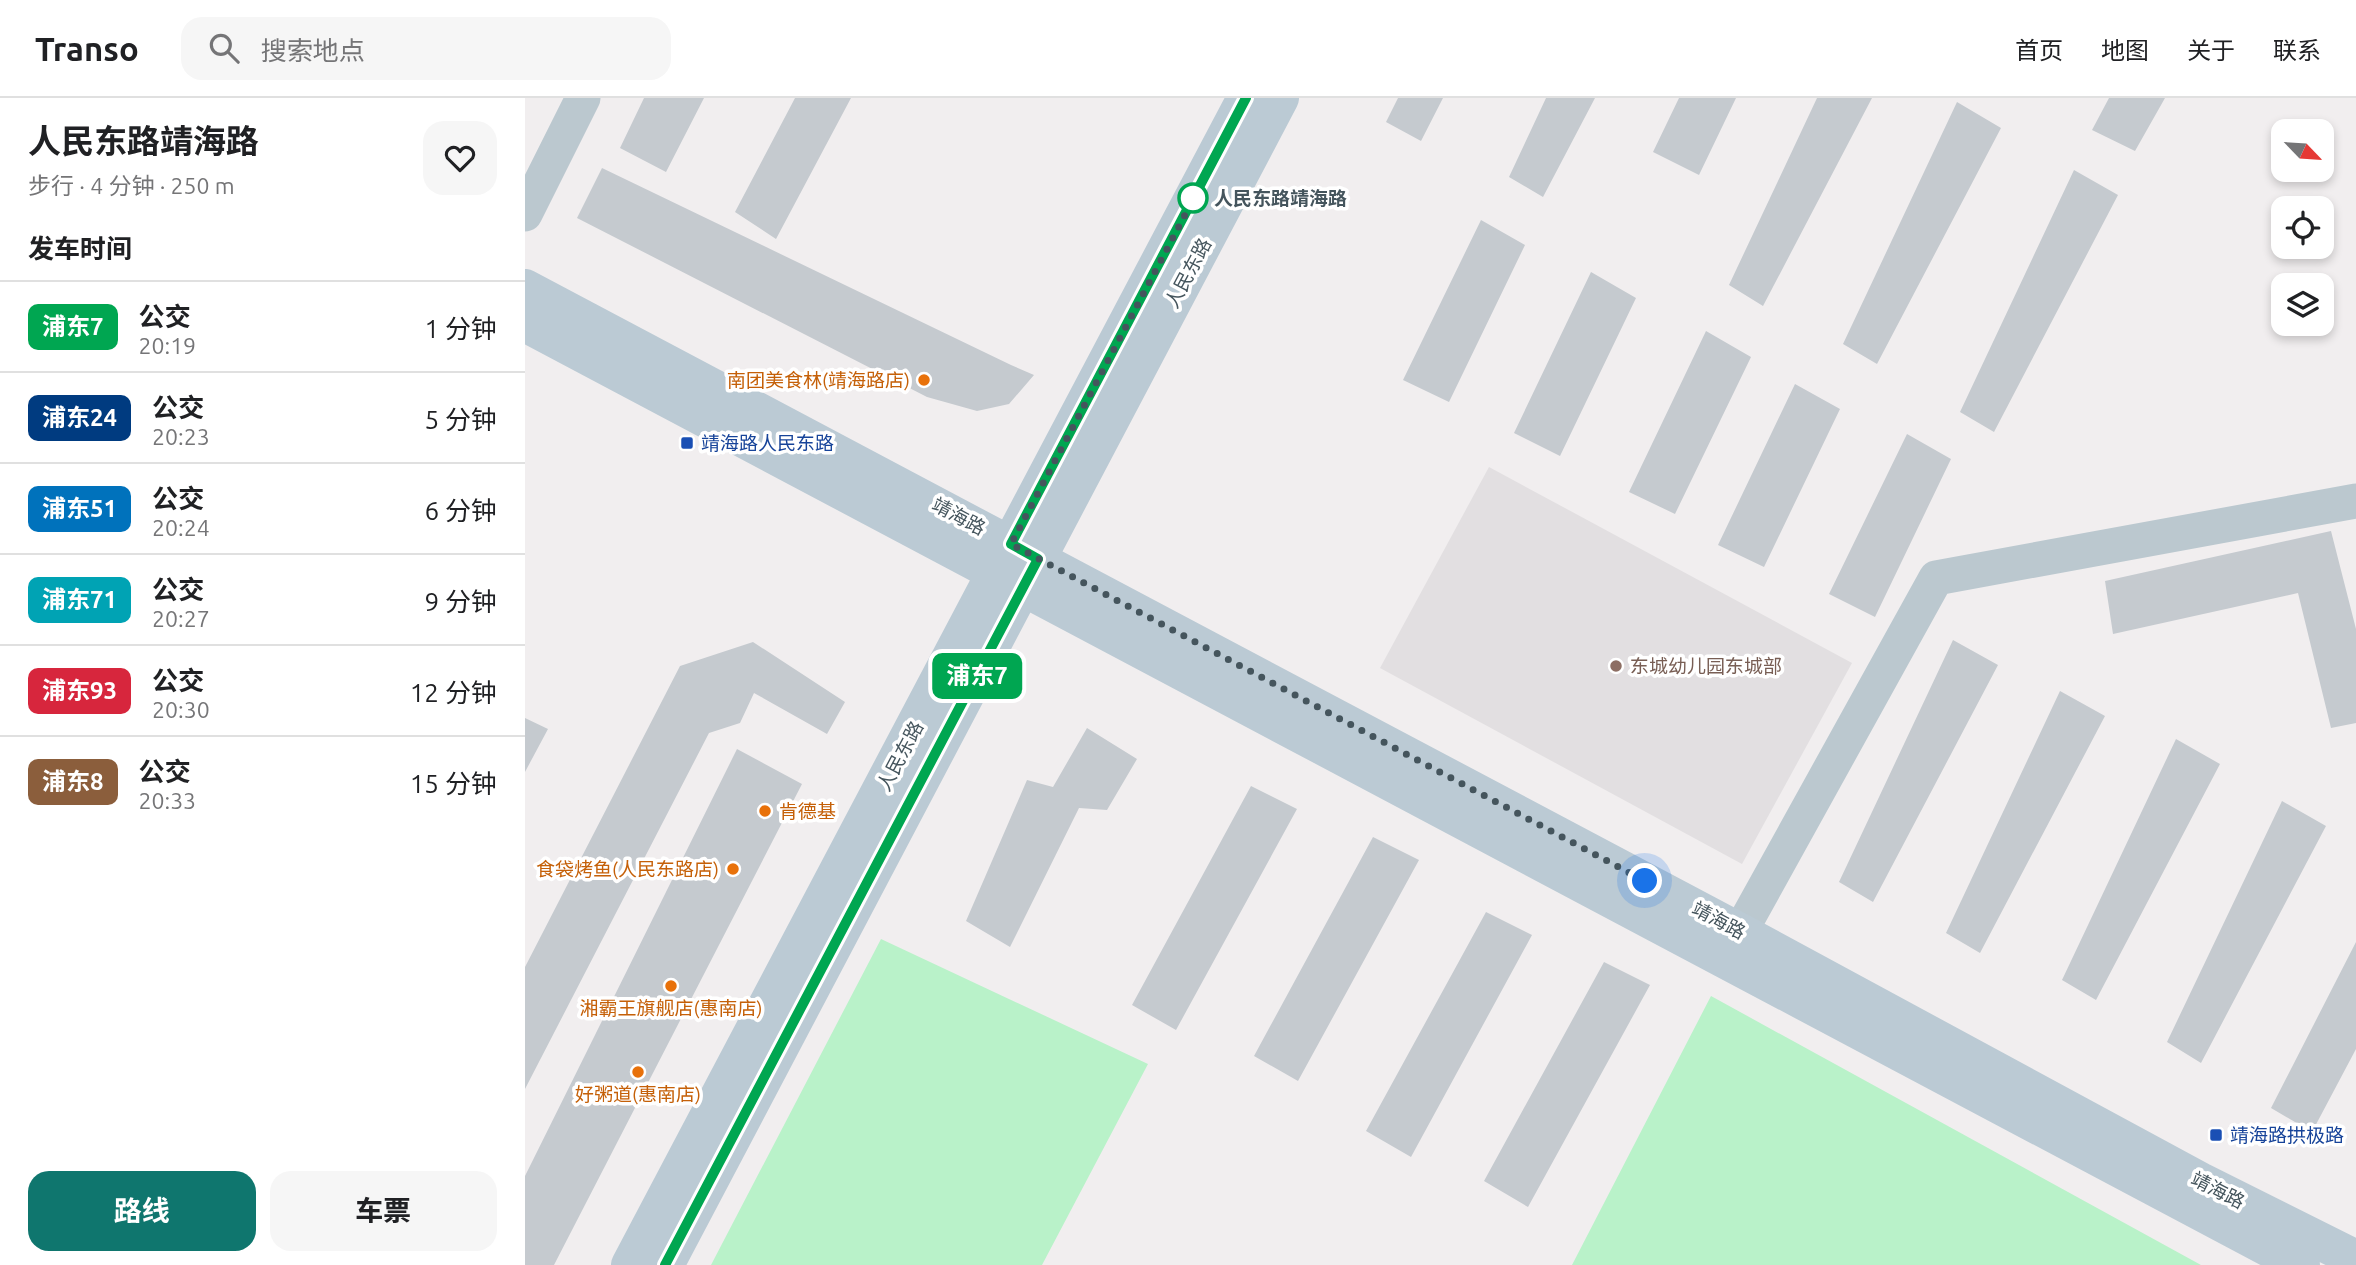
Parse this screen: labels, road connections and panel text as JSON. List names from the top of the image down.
{
  "streets": {
    "main road": ["人民东路", "靖海路"]
  },
  "crossings": [
    ["人民东路", "靖海路"]
  ],
  "places": {
    "other": [
      "人民东路靖海路",
      "南团美食林(靖海路店)",
      "东城幼儿园东城部",
      "肯德基",
      "食袋烤鱼(人民东路店)",
      "湘霸王旗舰店(惠南店)",
      "好粥道(惠南店)"
    ],
    "transit": ["靖海路人民东路", "靖海路拱极路"]
  },
  "lines": ["bus line 浦东7"],
  "north": "bottom right",
  "page": {
    "header": "Transo",
    "search": "搜索地点",
    "nav": [
      "首页",
      "地图",
      "关于",
      "联系"
    ],
    "heading": [
      ["人民东路靖海路", "步行 · 4 分钟 · 250 m"],
      "发车时间"
    ],
    "on_map": "浦东7",
    "list": [
      {
        "mark": "浦东7",
        "name": "公交",
        "note": "20:19",
        "value": "1 分钟"
      },
      {
        "mark": "浦东24",
        "name": "公交",
        "note": "20:23",
        "value": "5 分钟"
      },
      {
        "mark": "浦东51",
        "name": "公交",
        "note": "20:24",
        "value": "6 分钟"
      },
      {
        "mark": "浦东71",
        "name": "公交",
        "note": "20:27",
        "value": "9 分钟"
      },
      {
        "mark": "浦东93",
        "name": "公交",
        "note": "20:30",
        "value": "12 分钟"
      },
      {
        "mark": "浦东8",
        "name": "公交",
        "note": "20:33",
        "value": "15 分钟"
      }
    ],
    "buttons": ["路线", "车票"]
  }
}
